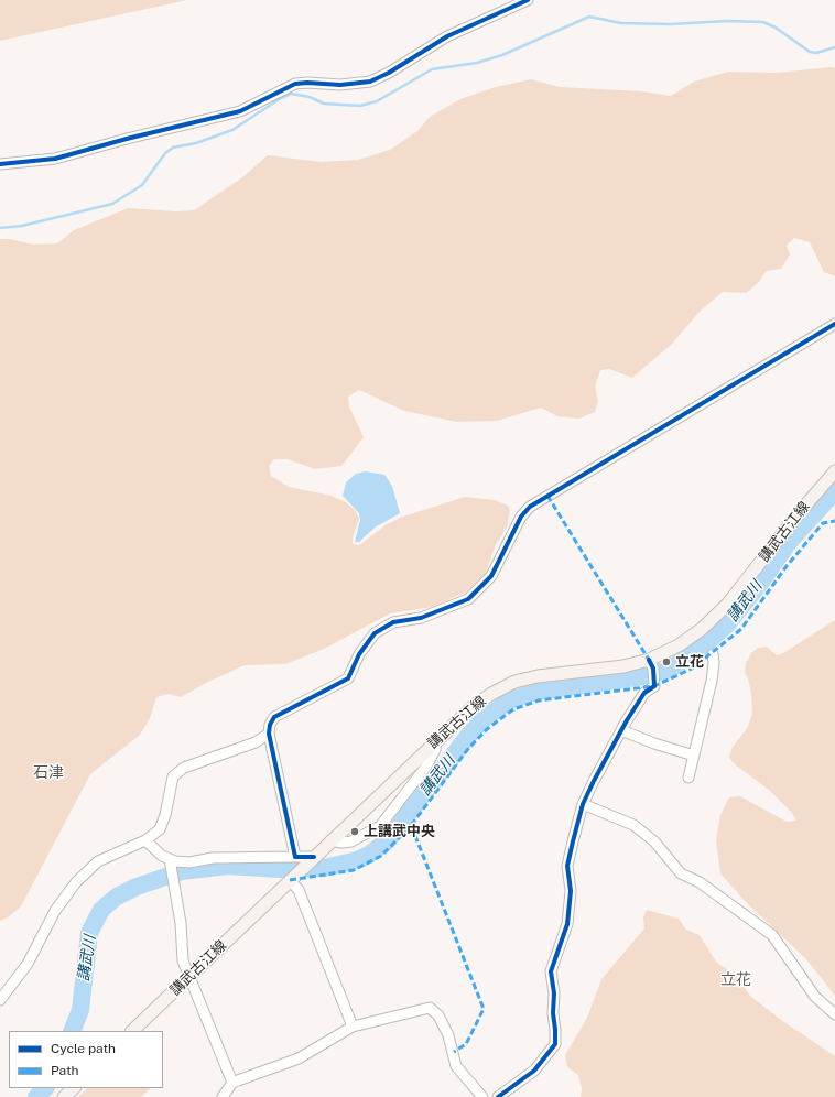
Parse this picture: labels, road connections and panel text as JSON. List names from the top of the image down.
{
  "streets": {
    "main road": ["講武古江線"]
  },
  "districts": ["石津", "立花"],
  "water": ["講武川"],
  "places": ["立花", "上講武中央"],
  "legend": ["Cycle path", "Path"]
}
